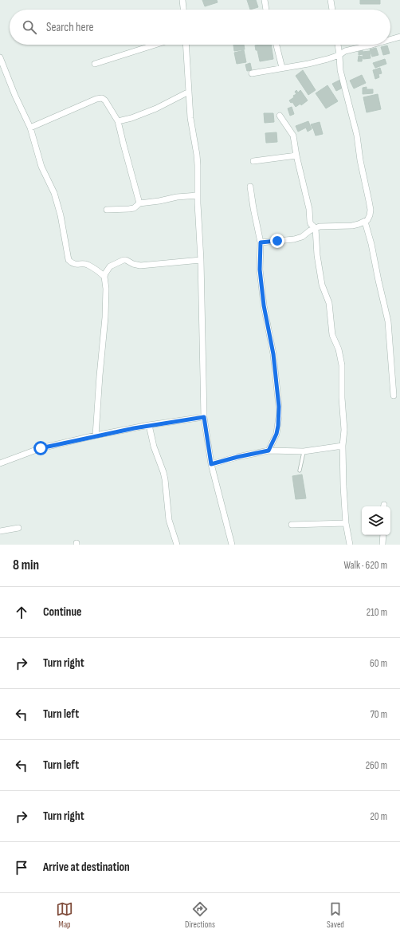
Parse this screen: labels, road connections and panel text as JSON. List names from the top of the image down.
{
  "page": {
    "search": "Search here",
    "heading": ["8 min", "Walk · 620 m"],
    "list": [
      ["Continue", "210 m"],
      ["Turn right", "60 m"],
      ["Turn left", "70 m"],
      ["Turn left", "260 m"],
      ["Turn right", "20 m"],
      "Arrive at destination"
    ],
    "nav": ["Map", "Directions", "Saved"]
  }
}
